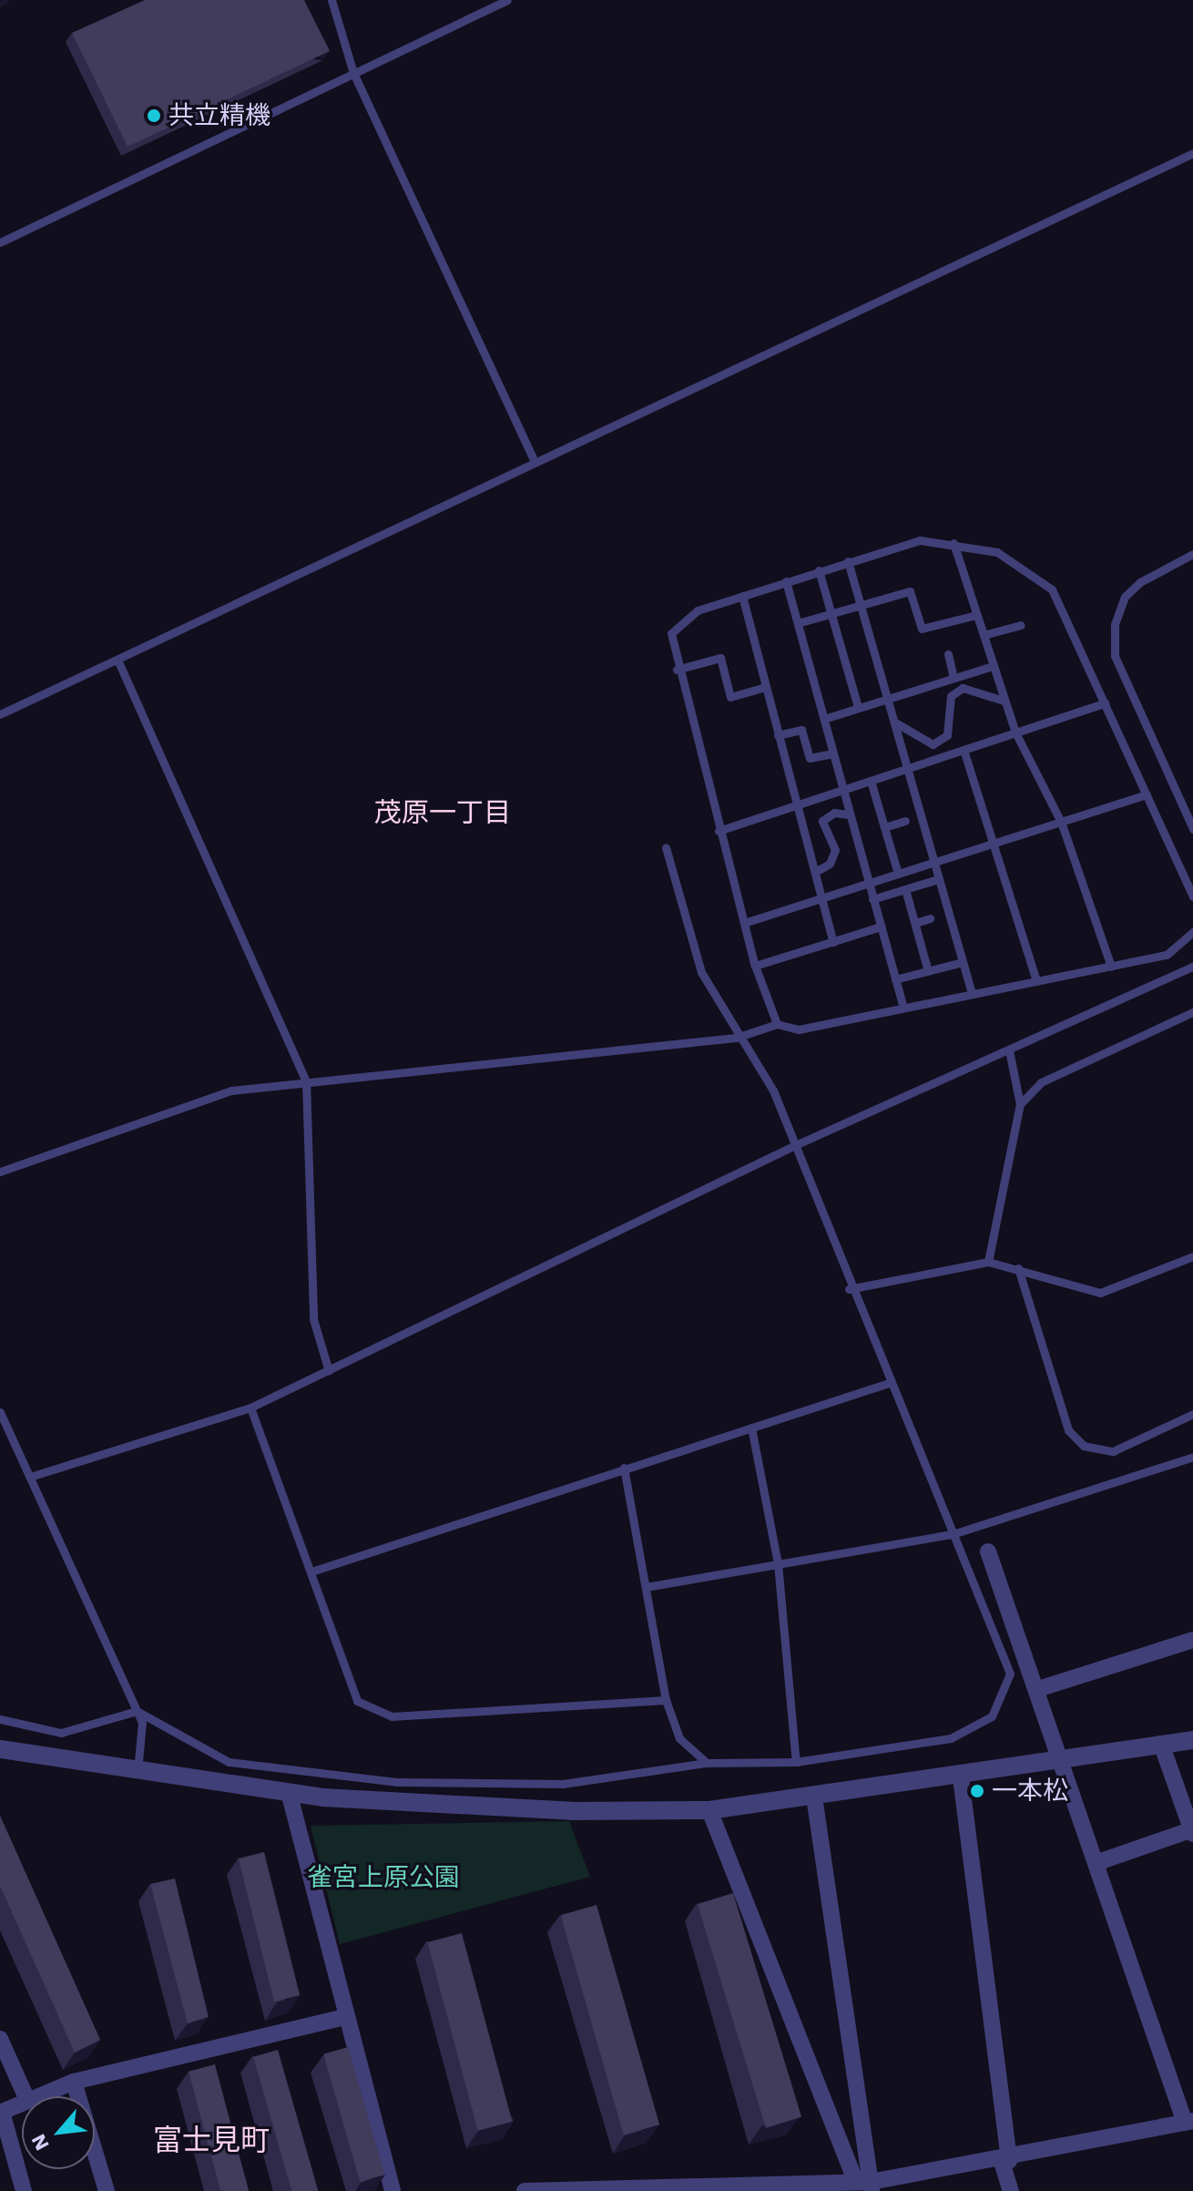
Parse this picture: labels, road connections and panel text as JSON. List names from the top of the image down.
{
  "districts": ["茂原一丁目", "富士見町"],
  "parks": ["雀宮上原公園"],
  "places": ["共立精機", "一本松"],
  "north": "bottom left"
}
